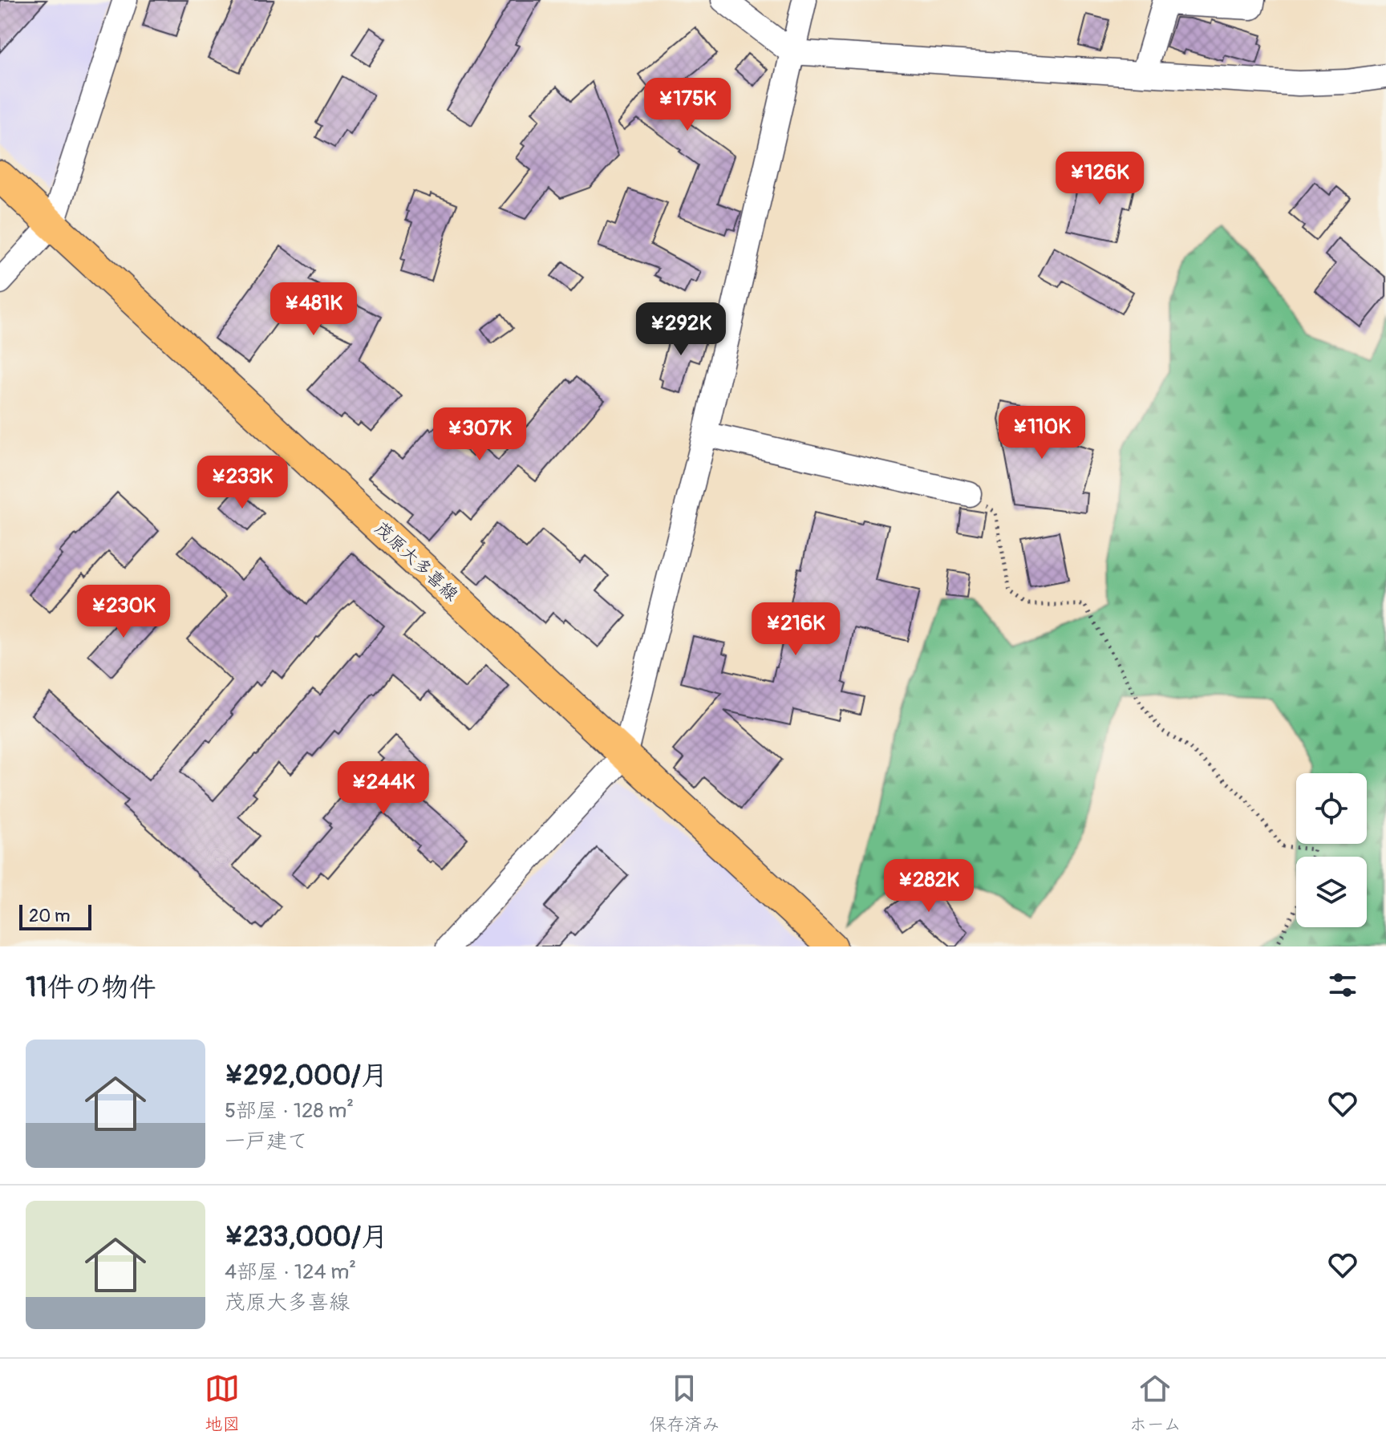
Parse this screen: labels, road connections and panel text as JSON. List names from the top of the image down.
{
  "streets": {
    "main road": ["茂原大多喜線"]
  },
  "scale_bar": "20 m",
  "page": {
    "price": [
      "¥175K",
      "¥126K",
      "¥481K",
      "¥292K",
      "¥110K",
      "¥307K",
      "¥233K",
      "¥230K",
      "¥216K",
      "¥244K",
      "¥282K"
    ],
    "scale": "20 m",
    "heading": "11件の物件",
    "list": [
      {
        "name": "¥292,000/月",
        "note": "5部屋 · 128 m² · 一戸建て"
      },
      {
        "name": "¥233,000/月",
        "note": "4部屋 · 124 m² · 茂原大多喜線"
      }
    ],
    "tabs": ["地図", "保存済み", "ホーム"]
  }
}
